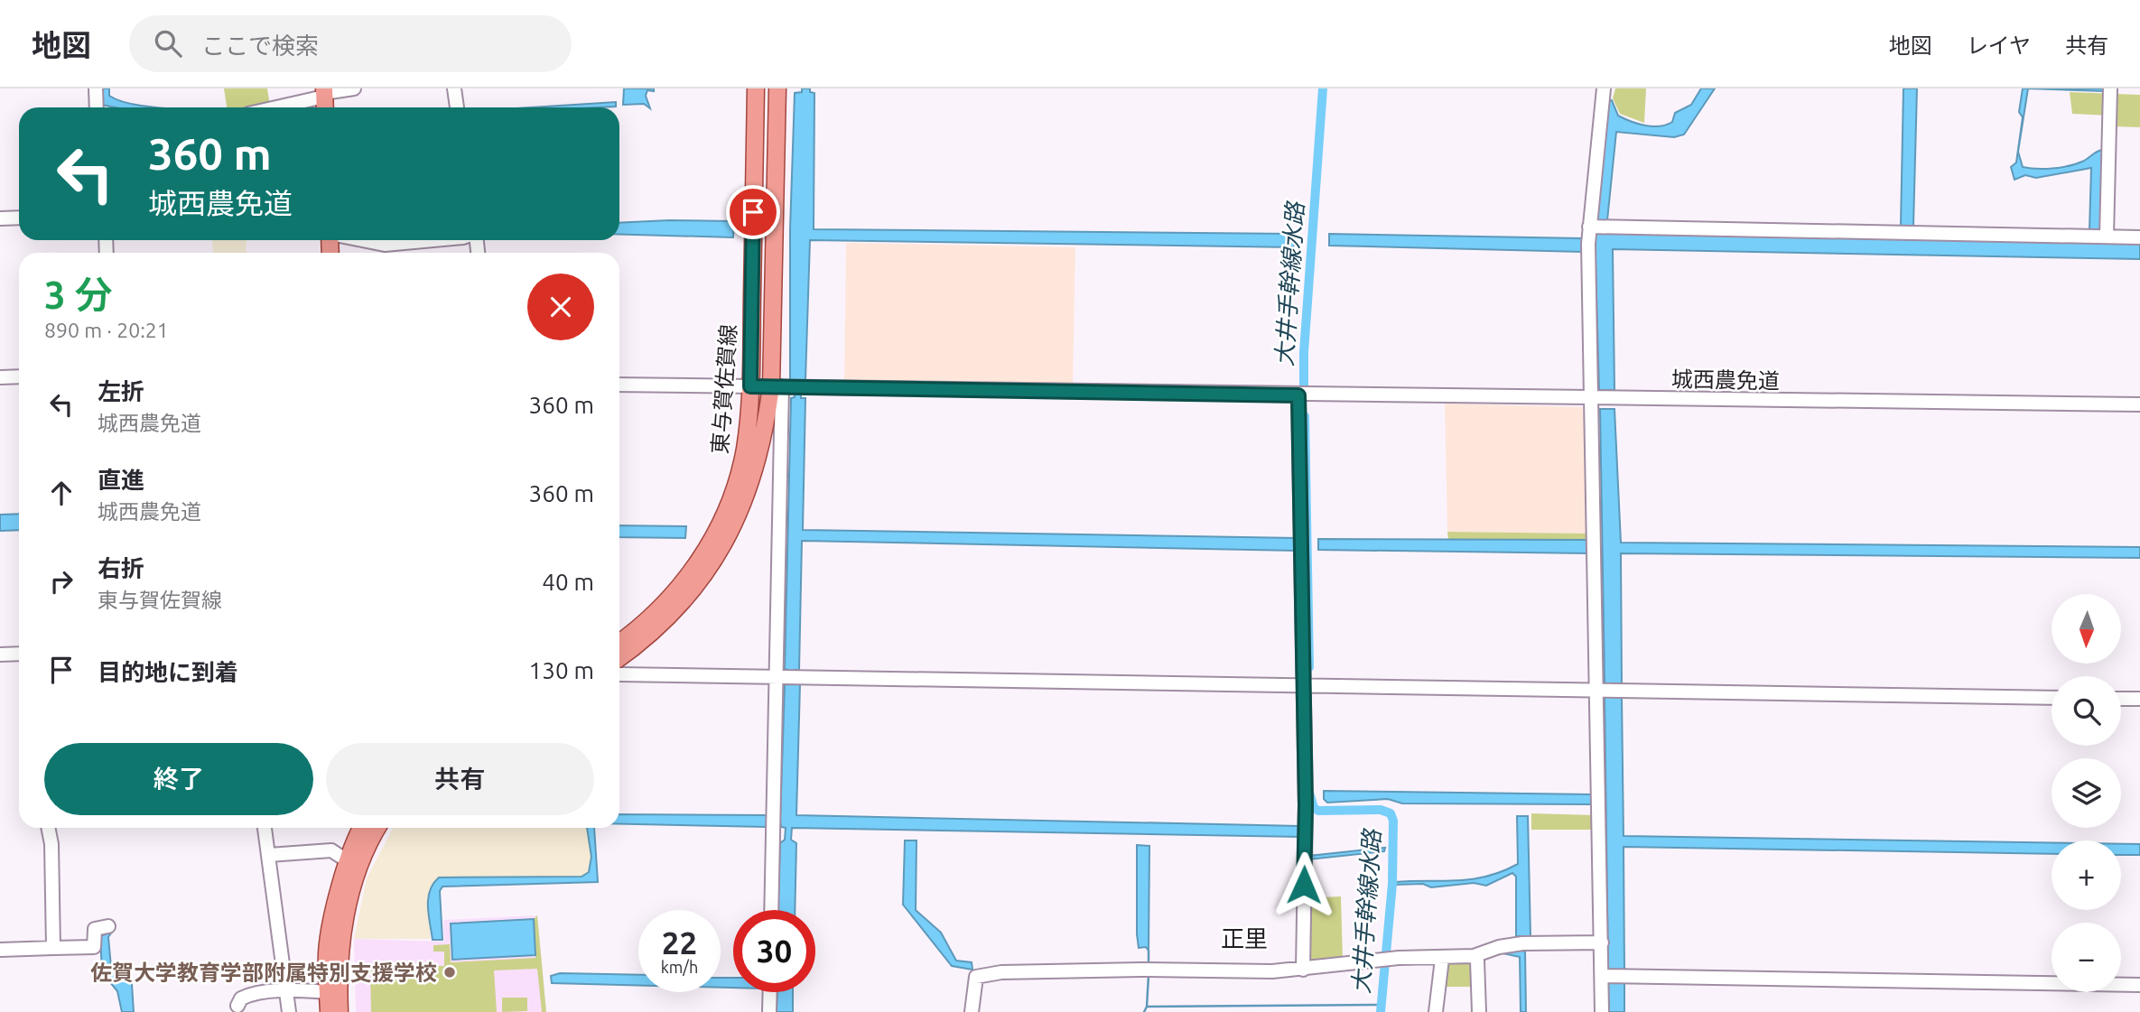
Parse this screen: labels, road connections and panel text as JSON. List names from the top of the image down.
{
  "streets": {
    "main road": ["東与賀佐賀線"],
    "street": ["城西農免道"]
  },
  "crossings": [
    ["城西農免道", "東与賀佐賀線"]
  ],
  "districts": ["正里"],
  "water": ["大井手幹線水路"],
  "places": ["佐賀大学教育学部附属特別支援学校"],
  "north": "bottom",
  "page": {
    "header": "地図",
    "search": "ここで検索",
    "nav": ["地図", "レイヤ", "共有"],
    "turn": ["360 m", "城西農免道"],
    "heading": ["3 分", "890 m · 20:21"],
    "list": [
      {
        "name": "左折",
        "note": "城西農免道",
        "value": "360 m"
      },
      {
        "name": "直進",
        "note": "城西農免道",
        "value": "360 m"
      },
      {
        "name": "右折",
        "note": "東与賀佐賀線",
        "value": "40 m"
      },
      {
        "name": "目的地に到着",
        "value": "130 m"
      }
    ],
    "map_buttons": ["+", "−"],
    "buttons": ["終了", "共有"],
    "speed": "22 km/h",
    "limit": "30"
  }
}
